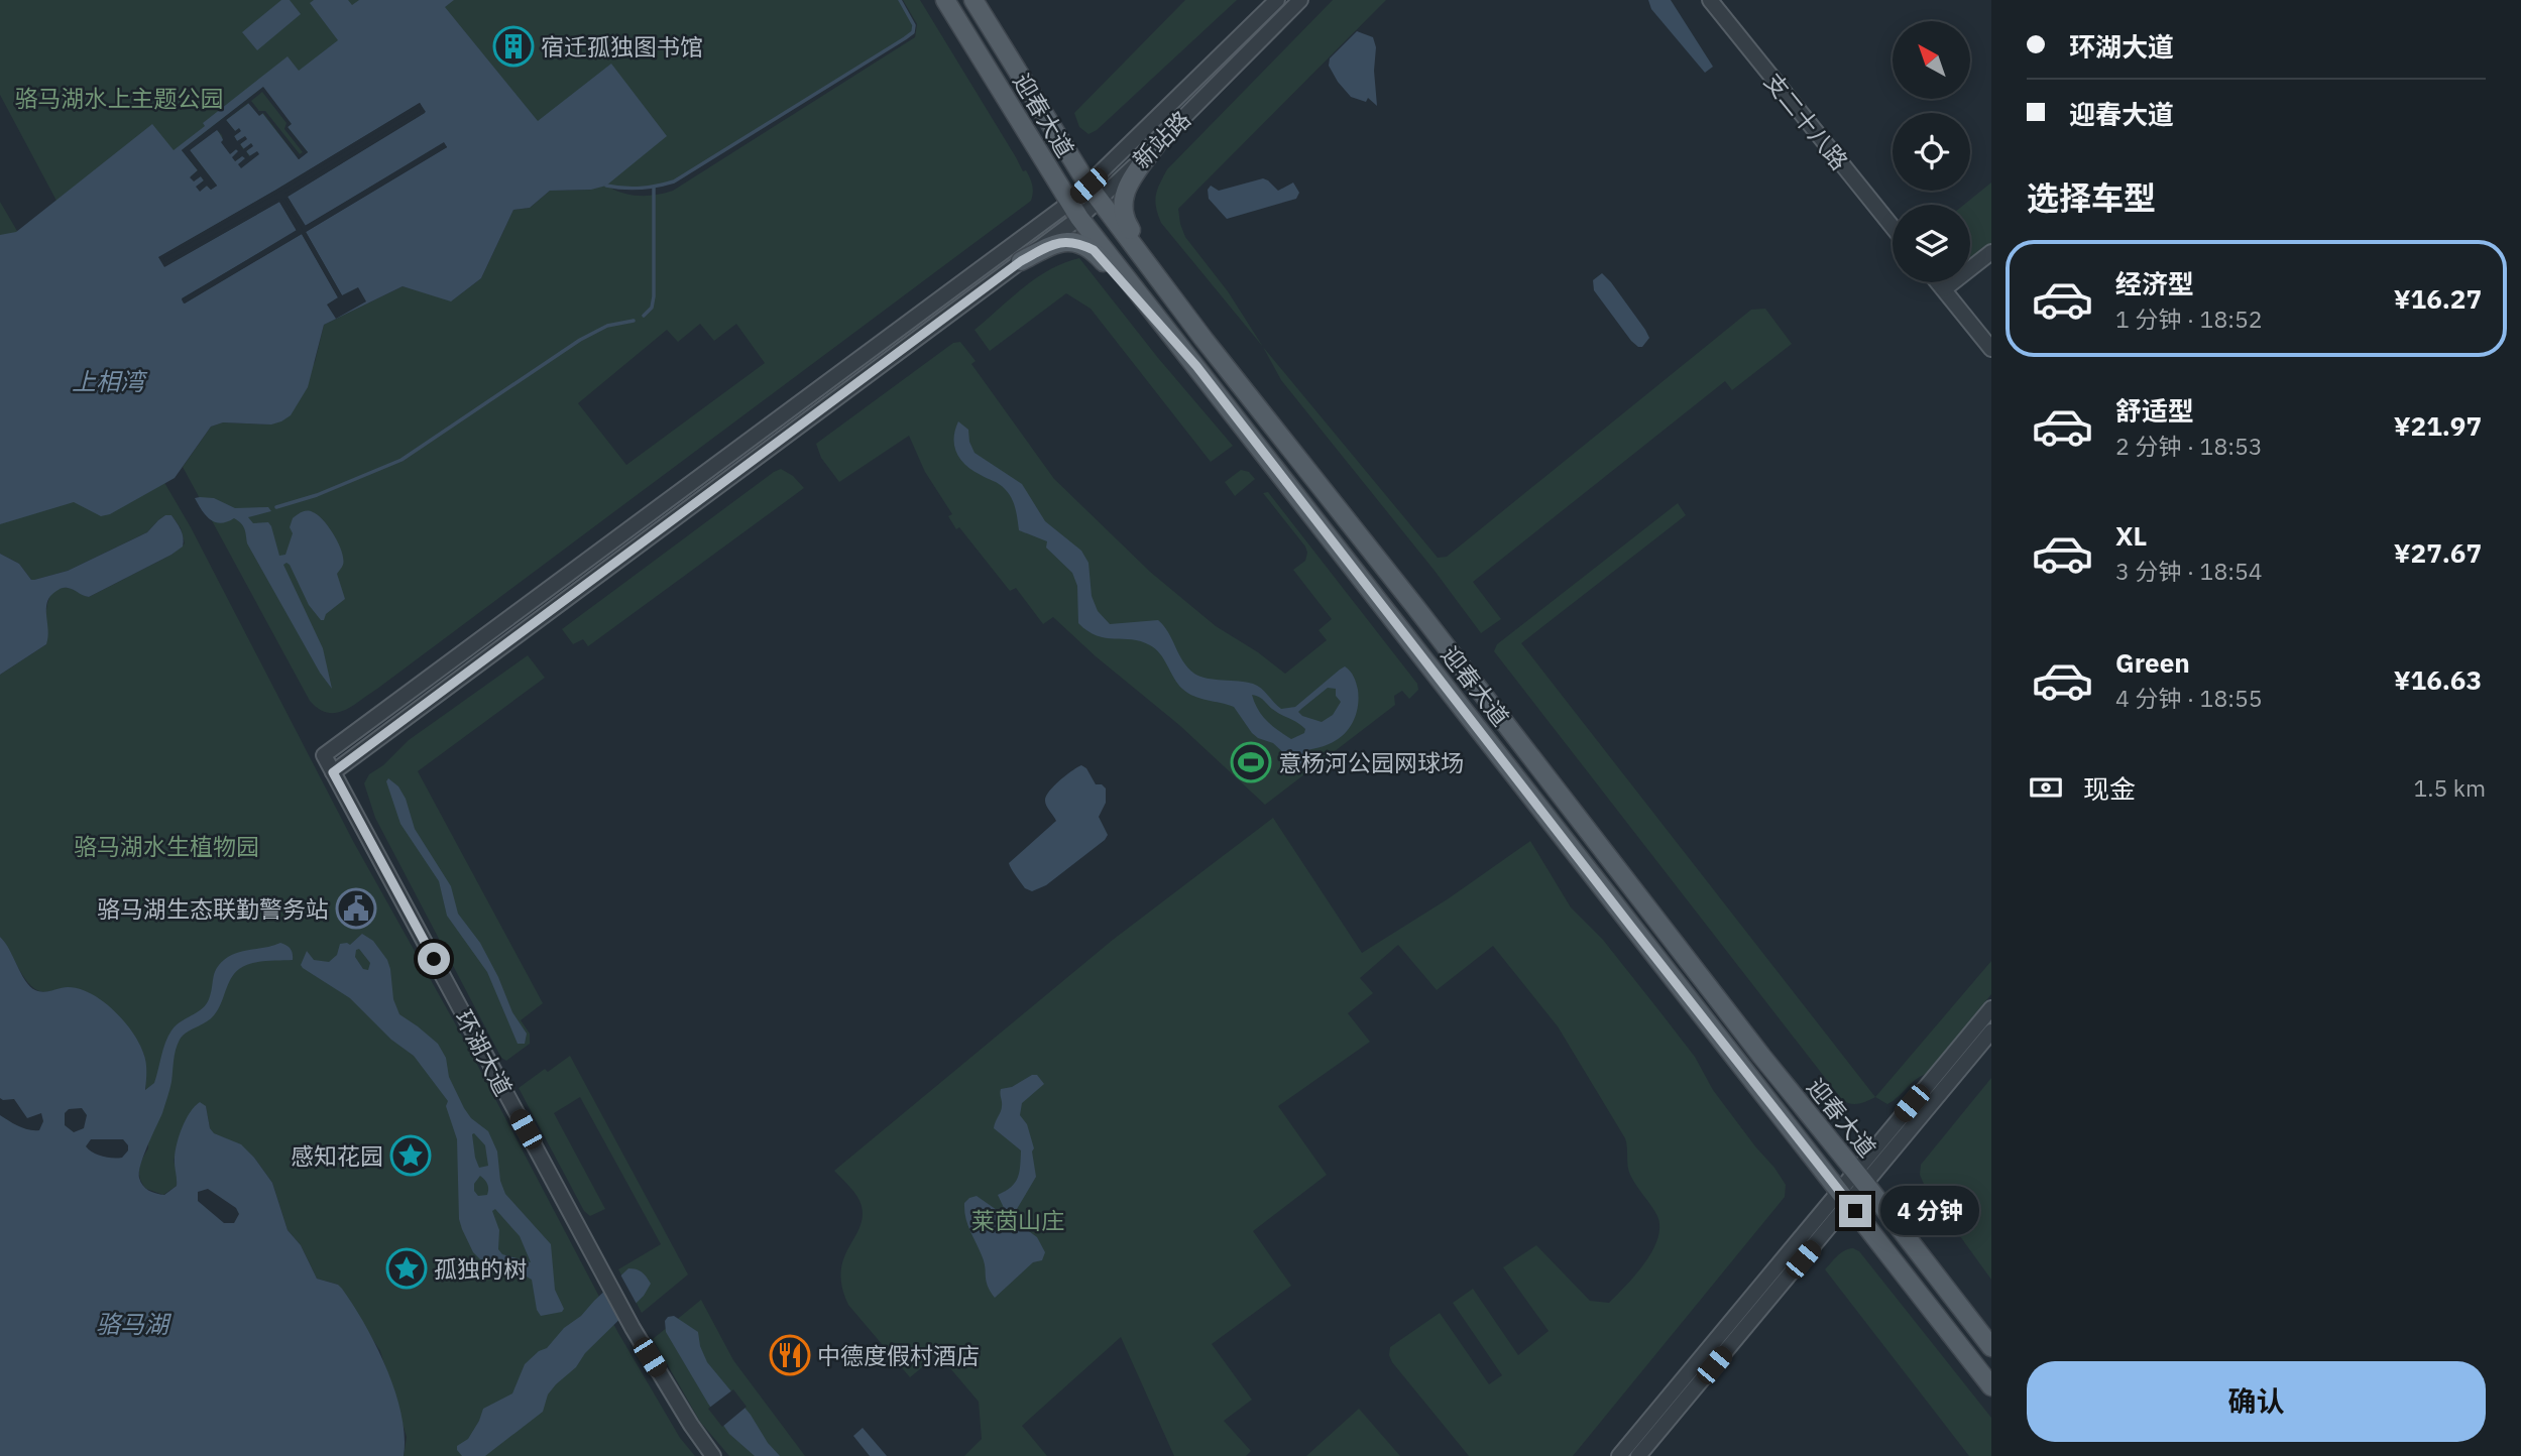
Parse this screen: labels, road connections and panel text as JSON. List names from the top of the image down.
{
  "streets": {
    "main road": ["迎春大道"],
    "street": ["支二十八路", "新站路", "环湖大道"]
  },
  "crossings": [
    ["迎春大道", "新站路"],
    ["新站路", "环湖大道"]
  ],
  "water": ["上相湾", "骆马湖"],
  "parks": ["骆马湖水上主题公园", "骆马湖水生植物园", "莱茵山庄"],
  "places": {
    "building": ["宿迁孤独图书馆"],
    "sports": ["意杨河公园网球场"],
    "public building": ["骆马湖生态联勤警务站"],
    "place": ["感知花园", "孤独的树"],
    "restaurant": ["中德度假村酒店"]
  },
  "north": "top left",
  "page": {
    "banner": ["环湖大道", "迎春大道"],
    "heading": "选择车型",
    "list": [
      {
        "name": "经济型",
        "note": "1 分钟 · 18:52",
        "value": "¥16.27"
      },
      {
        "name": "舒适型",
        "note": "2 分钟 · 18:53",
        "value": "¥21.97"
      },
      {
        "name": "XL",
        "note": "3 分钟 · 18:54",
        "value": "¥27.67"
      },
      {
        "name": "Green",
        "note": "4 分钟 · 18:55",
        "value": "¥16.63"
      }
    ],
    "pay": ["现金", "1.5 km"],
    "bubble": "4 分钟",
    "buttons": "确认"
  }
}
